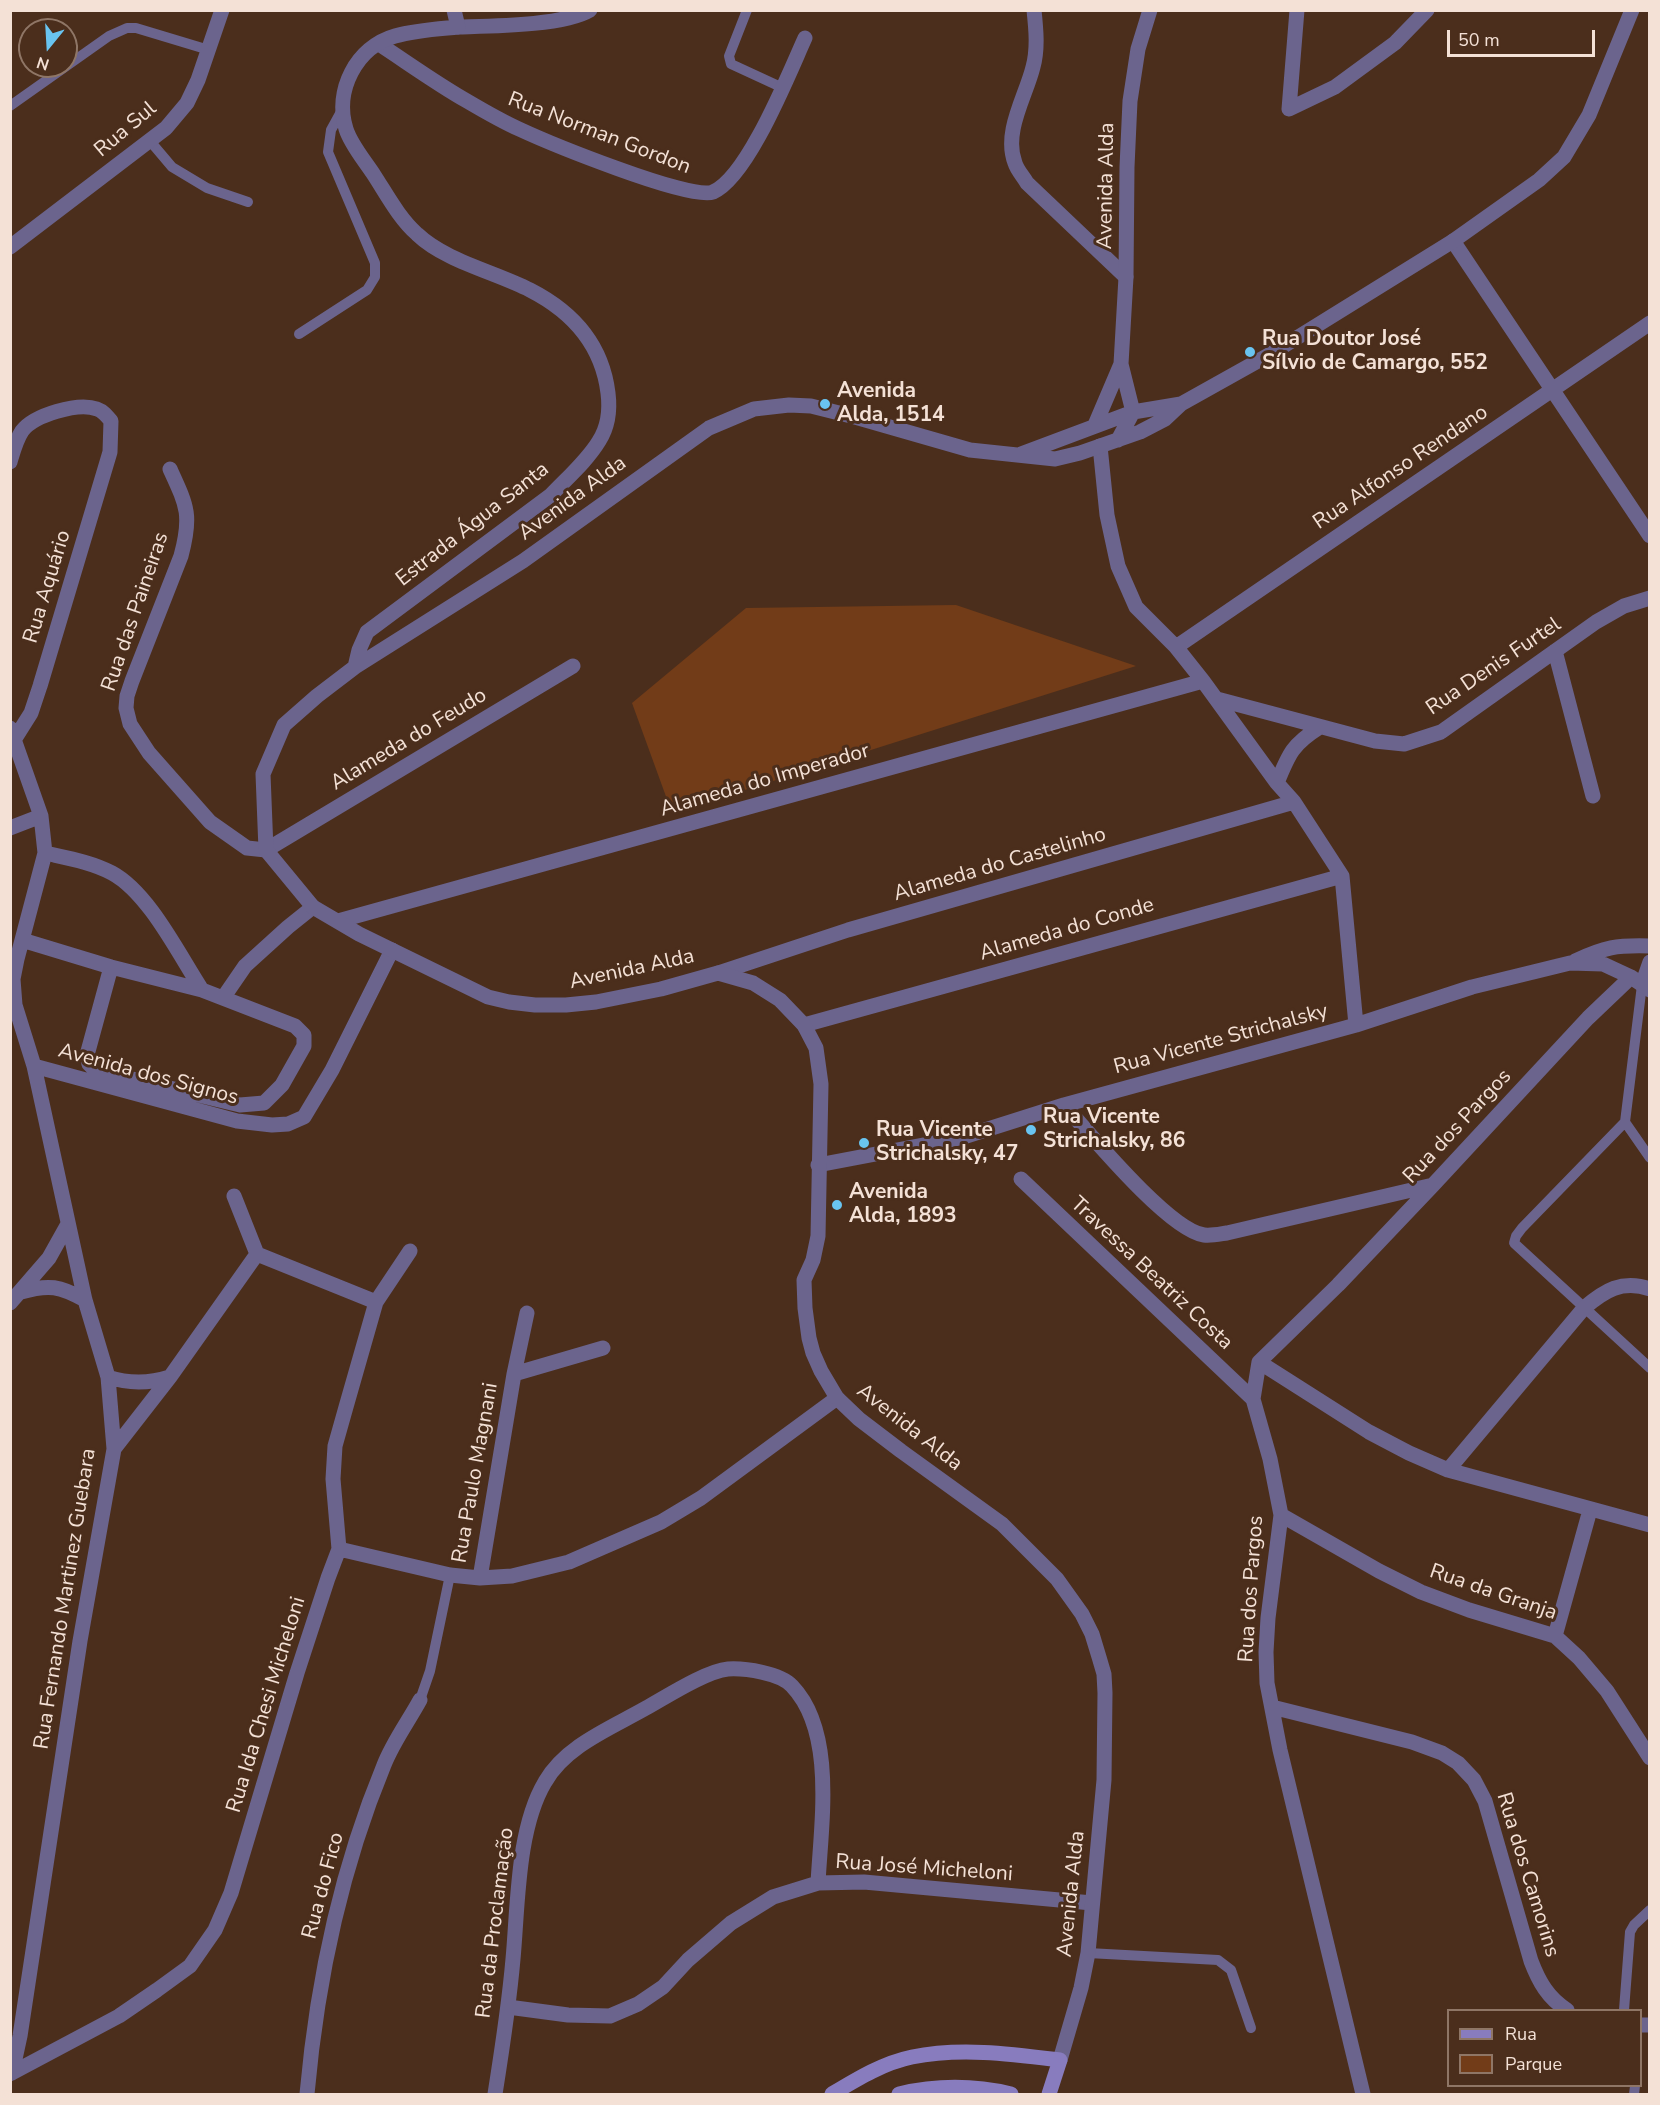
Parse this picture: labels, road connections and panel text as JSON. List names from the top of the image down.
{
  "streets": {
    "main road": ["Avenida Alda"],
    "street": [
      "Rua Sul",
      "Rua Norman Gordon",
      "Rua Alfonso Rendano",
      "Estrada Água Santa",
      "Rua Aquário",
      "Rua das Paineiras",
      "Rua Denis Furtel",
      "Alameda do Feudo",
      "Alameda do Imperador",
      "Alameda do Castelinho",
      "Alameda do Conde",
      "Rua Vicente Strichalsky",
      "Avenida dos Signos",
      "Rua dos Pargos",
      "Travessa Beatriz Costa",
      "Rua Paulo Magnani",
      "Rua da Granja",
      "Rua Fernando Martinez Guebara",
      "Rua Ida Chesi Micheloni",
      "Rua José Micheloni",
      "Rua dos Camorins",
      "Rua do Fico",
      "Rua da Proclamação"
    ]
  },
  "crossings": [
    ["Rua Norman Gordon", "Estrada Água Santa"],
    ["Avenida Alda", "Estrada Água Santa"],
    ["Avenida Alda", "Rua das Paineiras"],
    ["Avenida Alda", "Alameda do Feudo"],
    ["Avenida Alda", "Alameda do Imperador"],
    ["Avenida Alda", "Alameda do Castelinho"],
    ["Avenida Alda", "Alameda do Conde"],
    ["Avenida Alda", "Rua Vicente Strichalsky"],
    ["Avenida Alda", "Avenida dos Signos"],
    ["Avenida Alda", "Rua José Micheloni"],
    ["Rua Aquário", "Avenida dos Signos"],
    ["Rua das Paineiras", "Alameda do Feudo"],
    ["Rua Vicente Strichalsky", "Rua dos Pargos"],
    ["Avenida dos Signos", "Rua Fernando Martinez Guebara"],
    ["Rua dos Pargos", "Travessa Beatriz Costa"],
    ["Rua dos Pargos", "Rua da Granja"],
    ["Rua dos Pargos", "Rua dos Camorins"],
    ["Rua Fernando Martinez Guebara", "Rua Ida Chesi Micheloni"],
    ["Rua José Micheloni", "Rua da Proclamação"]
  ],
  "places": [
    "Rua Doutor José Sílvio de Camargo, 552",
    "Avenida Alda, 1514",
    "Rua Vicente Strichalsky, 86",
    "Rua Vicente Strichalsky, 47",
    "Avenida Alda, 1893"
  ],
  "legend": ["Rua", "Parque"],
  "scale_bar": "50 m",
  "north": "bottom"
}
